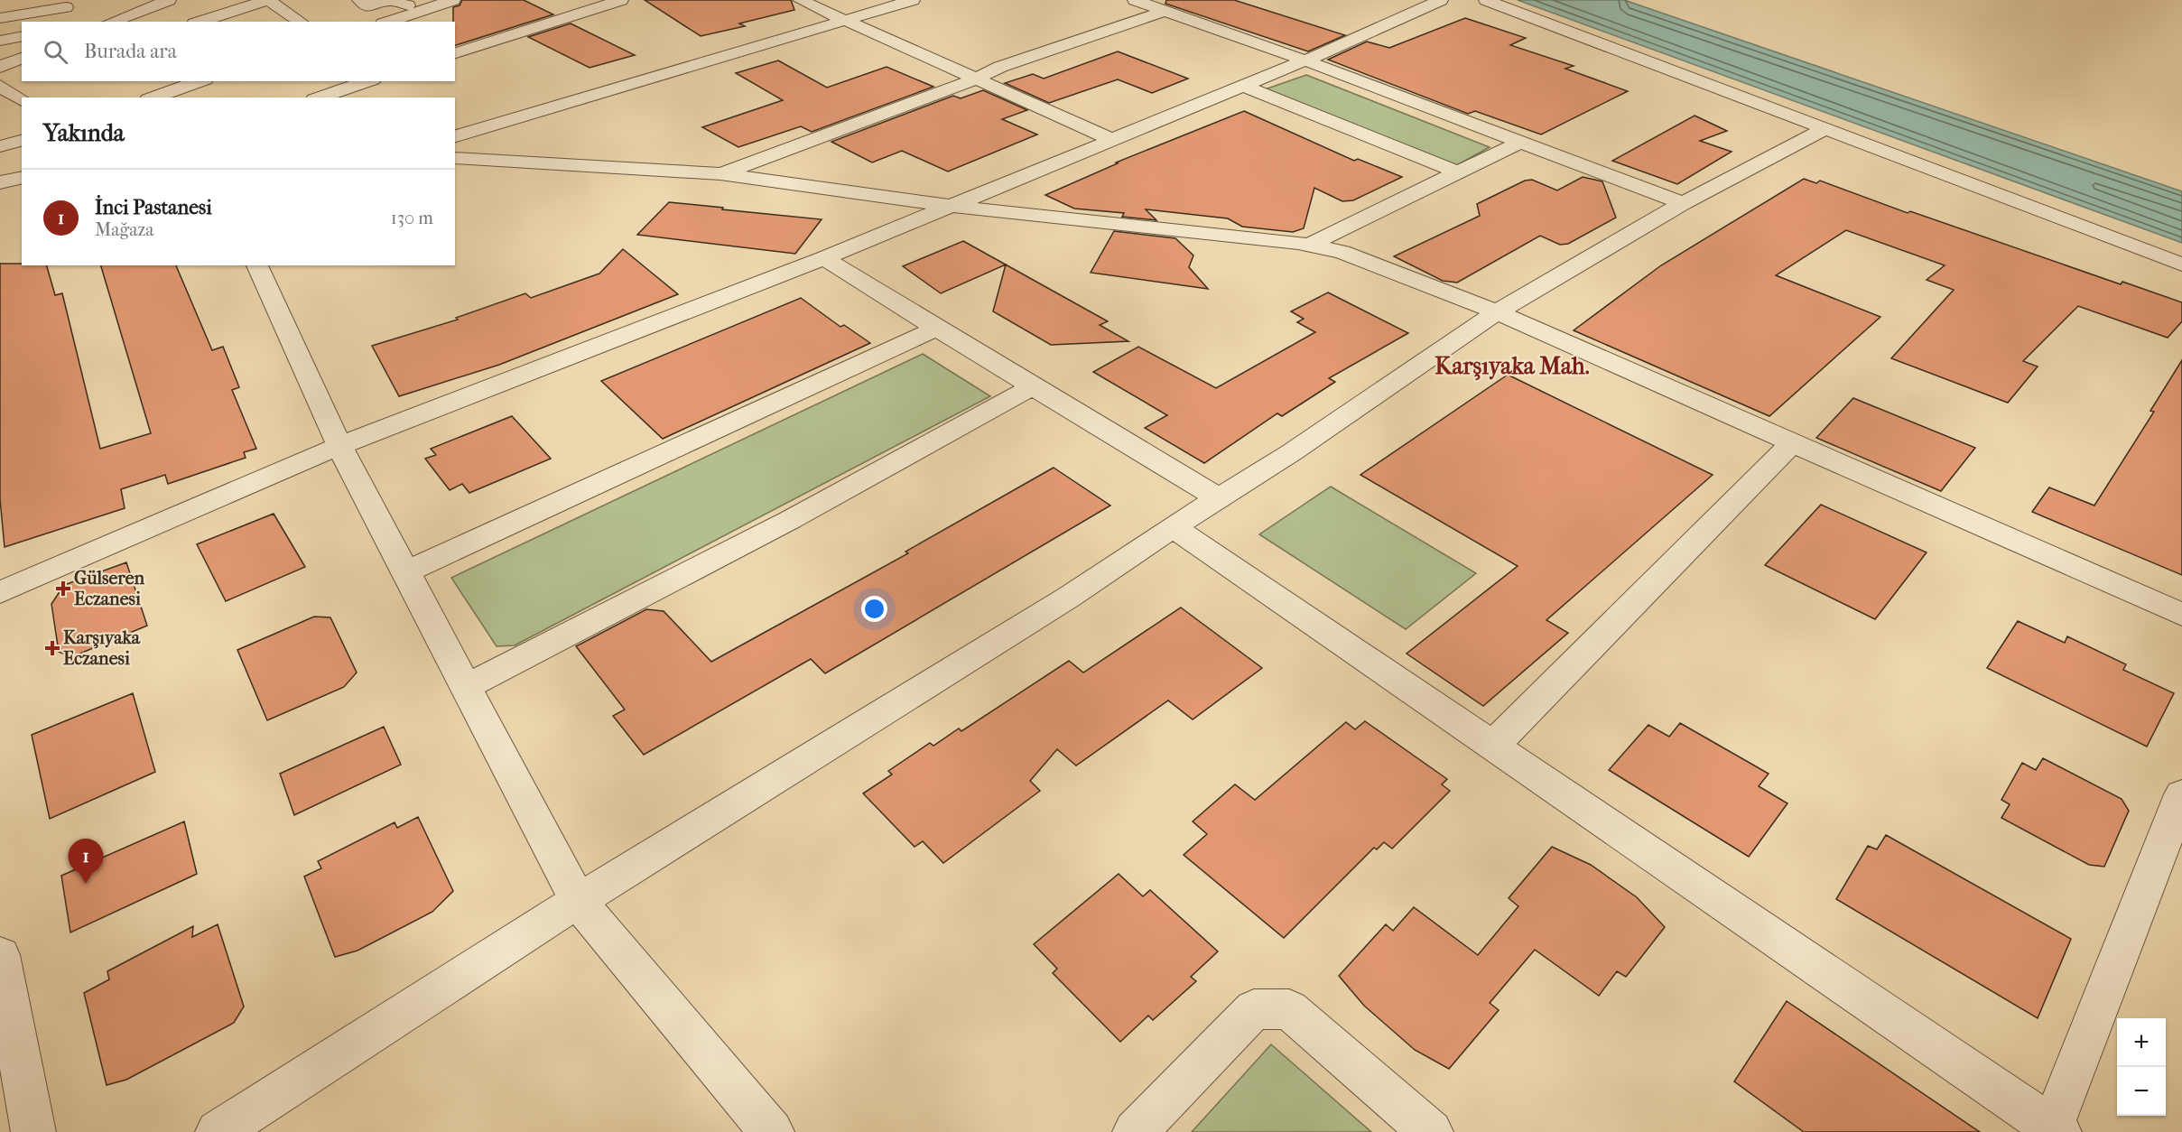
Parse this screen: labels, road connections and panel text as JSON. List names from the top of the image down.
{
  "districts": ["Karşıyaka Mah."],
  "places": {
    "health": ["Gülseren Eczanesi", "Karşıyaka Eczanesi"]
  },
  "page": {
    "search": "Burada ara",
    "heading": "Yakında",
    "list": [
      {
        "mark": "1",
        "name": "İnci Pastanesi",
        "note": "Mağaza",
        "value": "130 m"
      }
    ],
    "pins": "1",
    "map_buttons": ["+", "−"]
  }
}
